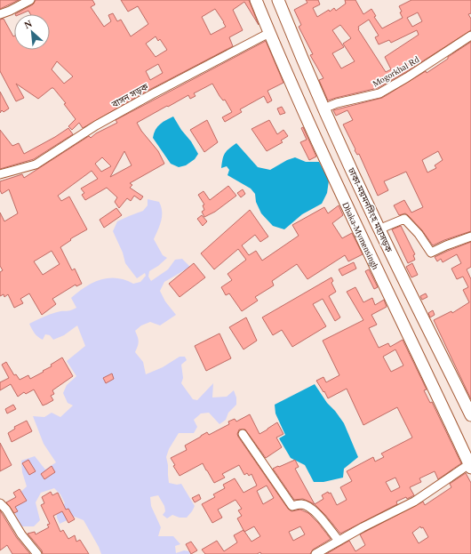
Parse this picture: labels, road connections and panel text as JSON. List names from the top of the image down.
{
  "streets": {
    "highway": ["ঢাকা-ময়মনসিংহ মহাসড়ক", "Dhaka-Mymensingh"],
    "street": ["Mogorkhal Rd", "বাসন সড়ক"]
  },
  "crossings": [
    ["Mogorkhal Rd", "ঢাকা-ময়মনসিংহ মহাসড়ক"],
    ["বাসন সড়ক", "Dhaka-Mymensingh"]
  ],
  "north": "top left"
}
